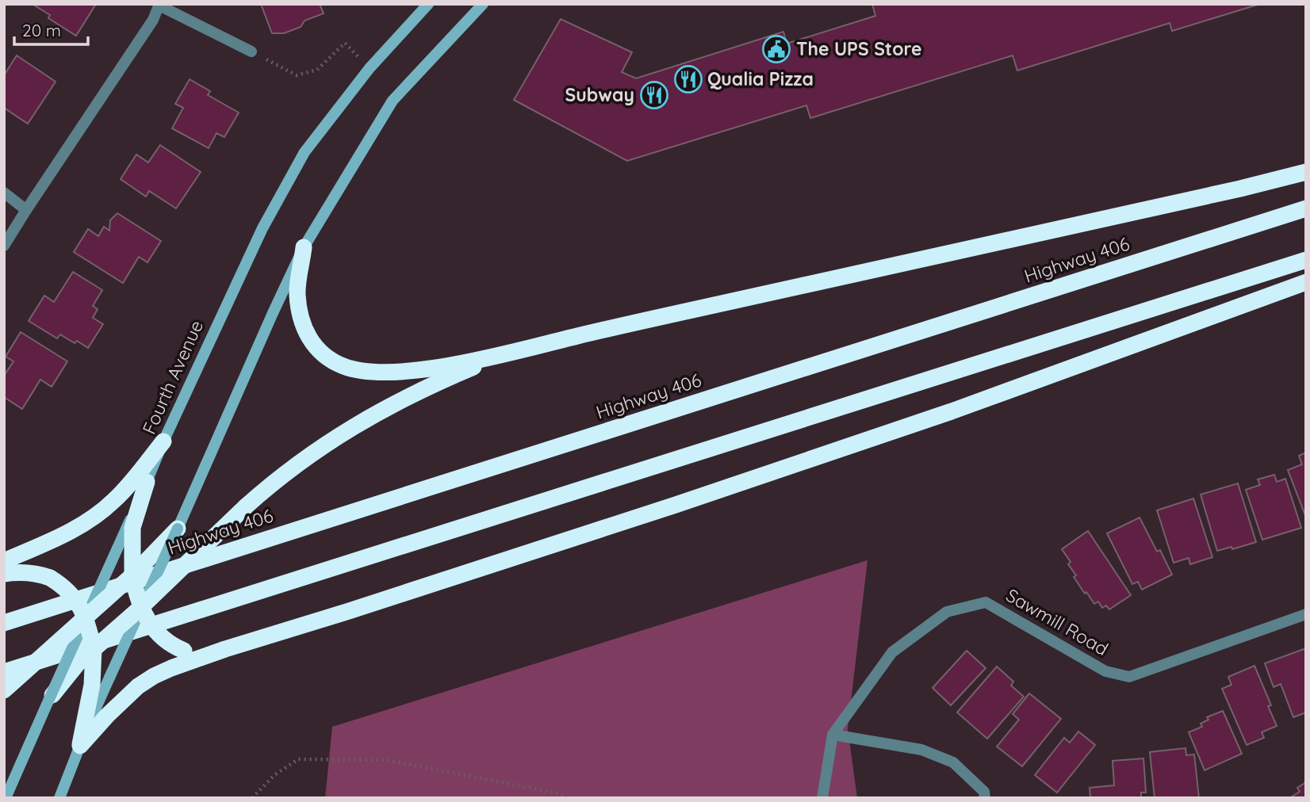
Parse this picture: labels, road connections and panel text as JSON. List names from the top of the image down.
{
  "streets": {
    "highway": ["Highway 406"],
    "main road": ["Fourth Avenue"],
    "street": ["Sawmill Road"]
  },
  "places": {
    "public building": ["The UPS Store"],
    "restaurant": ["Qualia Pizza", "Subway"]
  },
  "scale_bar": "20 m"
}
